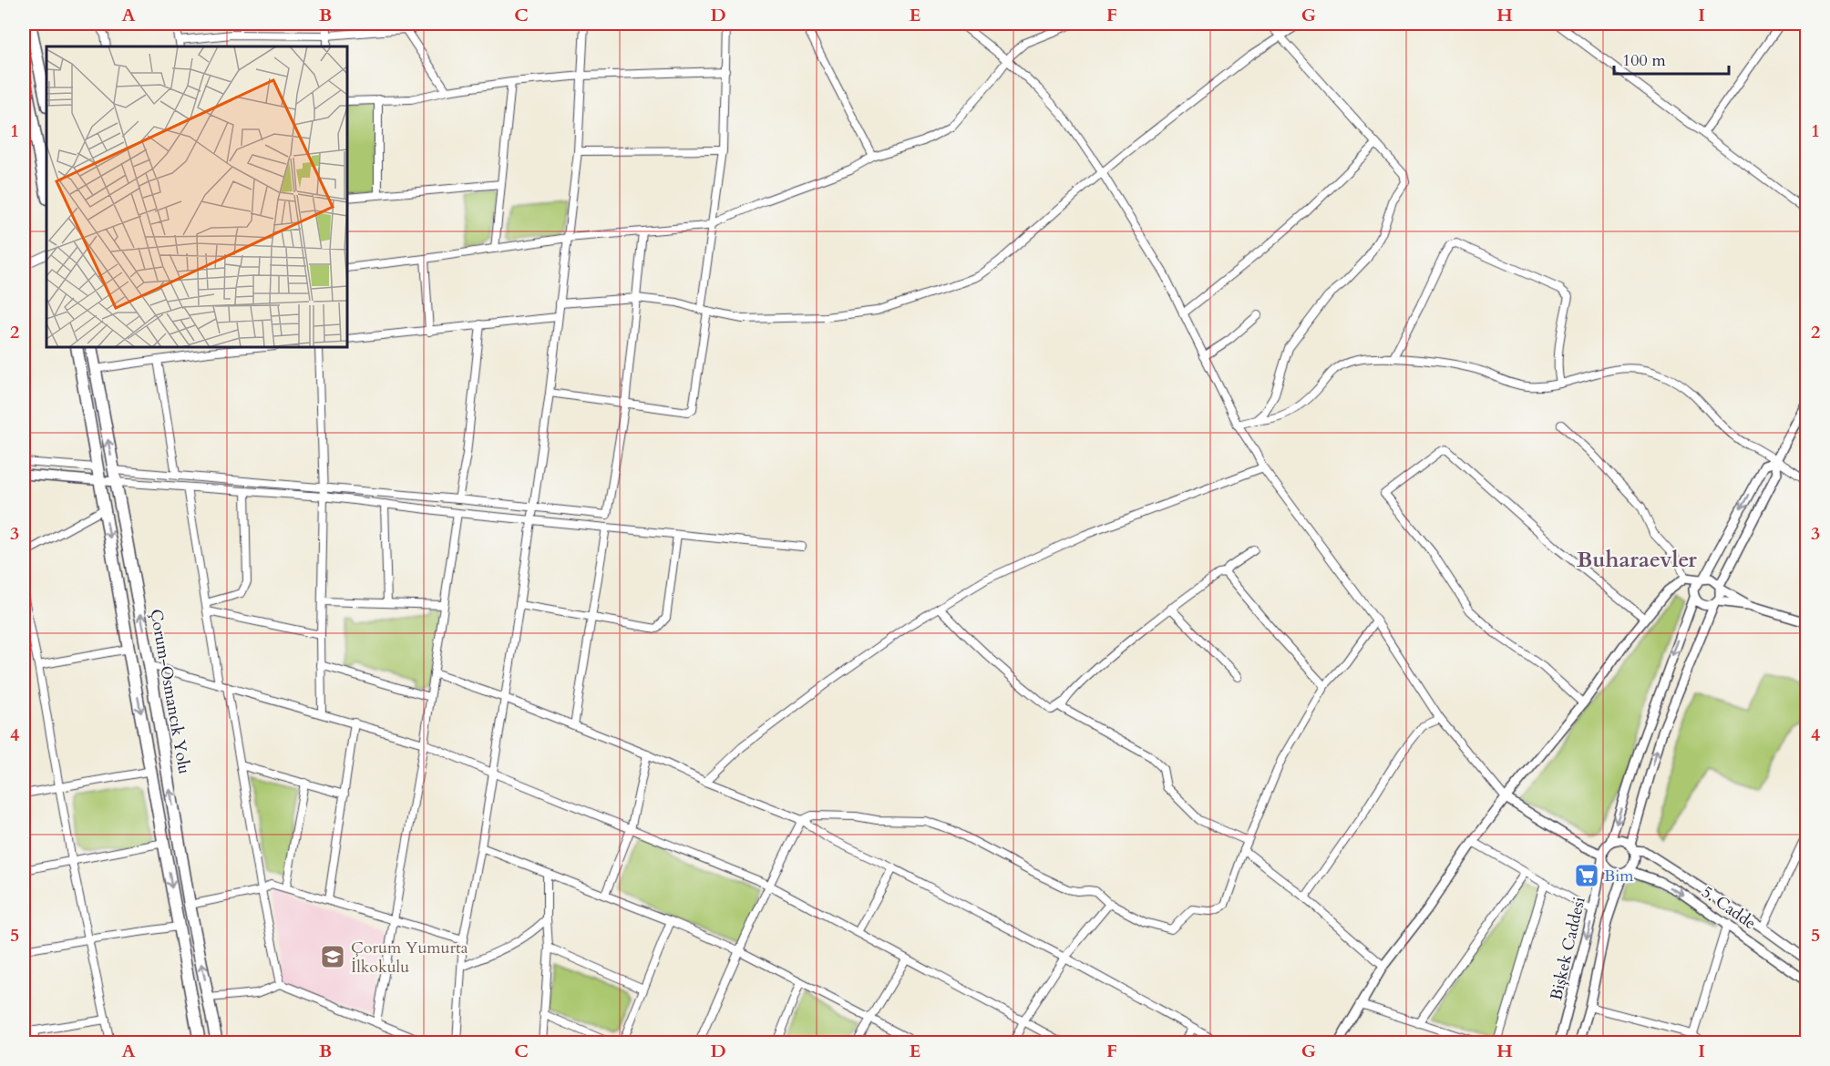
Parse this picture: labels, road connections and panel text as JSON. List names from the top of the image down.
{
  "streets": {
    "highway": ["Çorum-Osmancık Yolu"],
    "street": ["5. Cadde", "Bişkek Caddesi"]
  },
  "crossings": [
    ["5. Cadde", "Bişkek Caddesi"]
  ],
  "districts": ["Buharaevler"],
  "places": {
    "supermarket": ["Bim"],
    "school or university": ["Çorum Yumurta İlkokulu"]
  },
  "scale_bar": "100 m",
  "grid": {
    "columns": [
      "A",
      "B",
      "C",
      "D",
      "E",
      "F",
      "G",
      "H",
      "I"
    ],
    "rows": [
      "1",
      "2",
      "3",
      "4",
      "5"
    ]
  }
}
